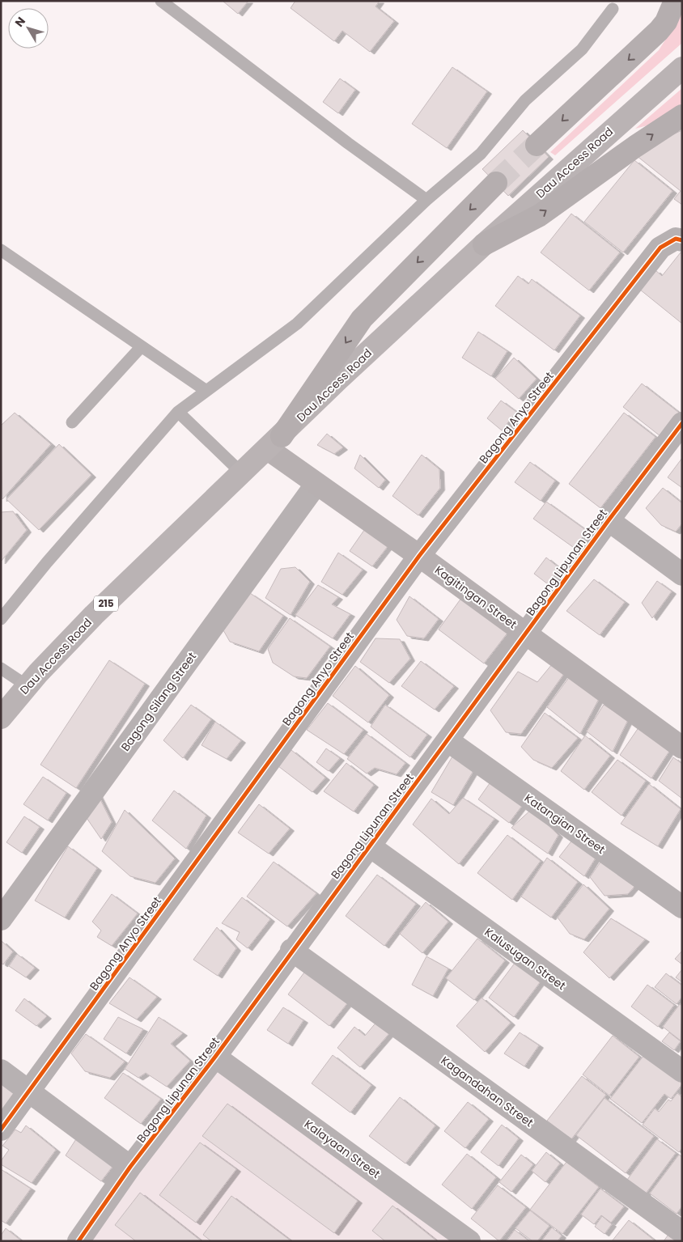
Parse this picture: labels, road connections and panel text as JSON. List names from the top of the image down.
{
  "streets": {
    "main road": ["Dau Access Road", "215"],
    "street": [
      "Bagong Anyo Street",
      "Bagong Lipunan Street",
      "Kagitingan Street",
      "Bagong Silang Street",
      "Katangian Street",
      "Kalusugan Street",
      "Kagandahan Street",
      "Kalayaan Street"
    ]
  },
  "crossings": [
    ["Dau Access Road", "Kagitingan Street"],
    ["Bagong Anyo Street", "Kagitingan Street"],
    ["Bagong Lipunan Street", "Kagitingan Street"],
    ["Bagong Lipunan Street", "Katangian Street"],
    ["Bagong Lipunan Street", "Kalusugan Street"],
    ["Bagong Lipunan Street", "Kagandahan Street"],
    ["Bagong Lipunan Street", "Kalayaan Street"],
    ["Kagitingan Street", "Bagong Silang Street"]
  ],
  "north": "top left"
}
